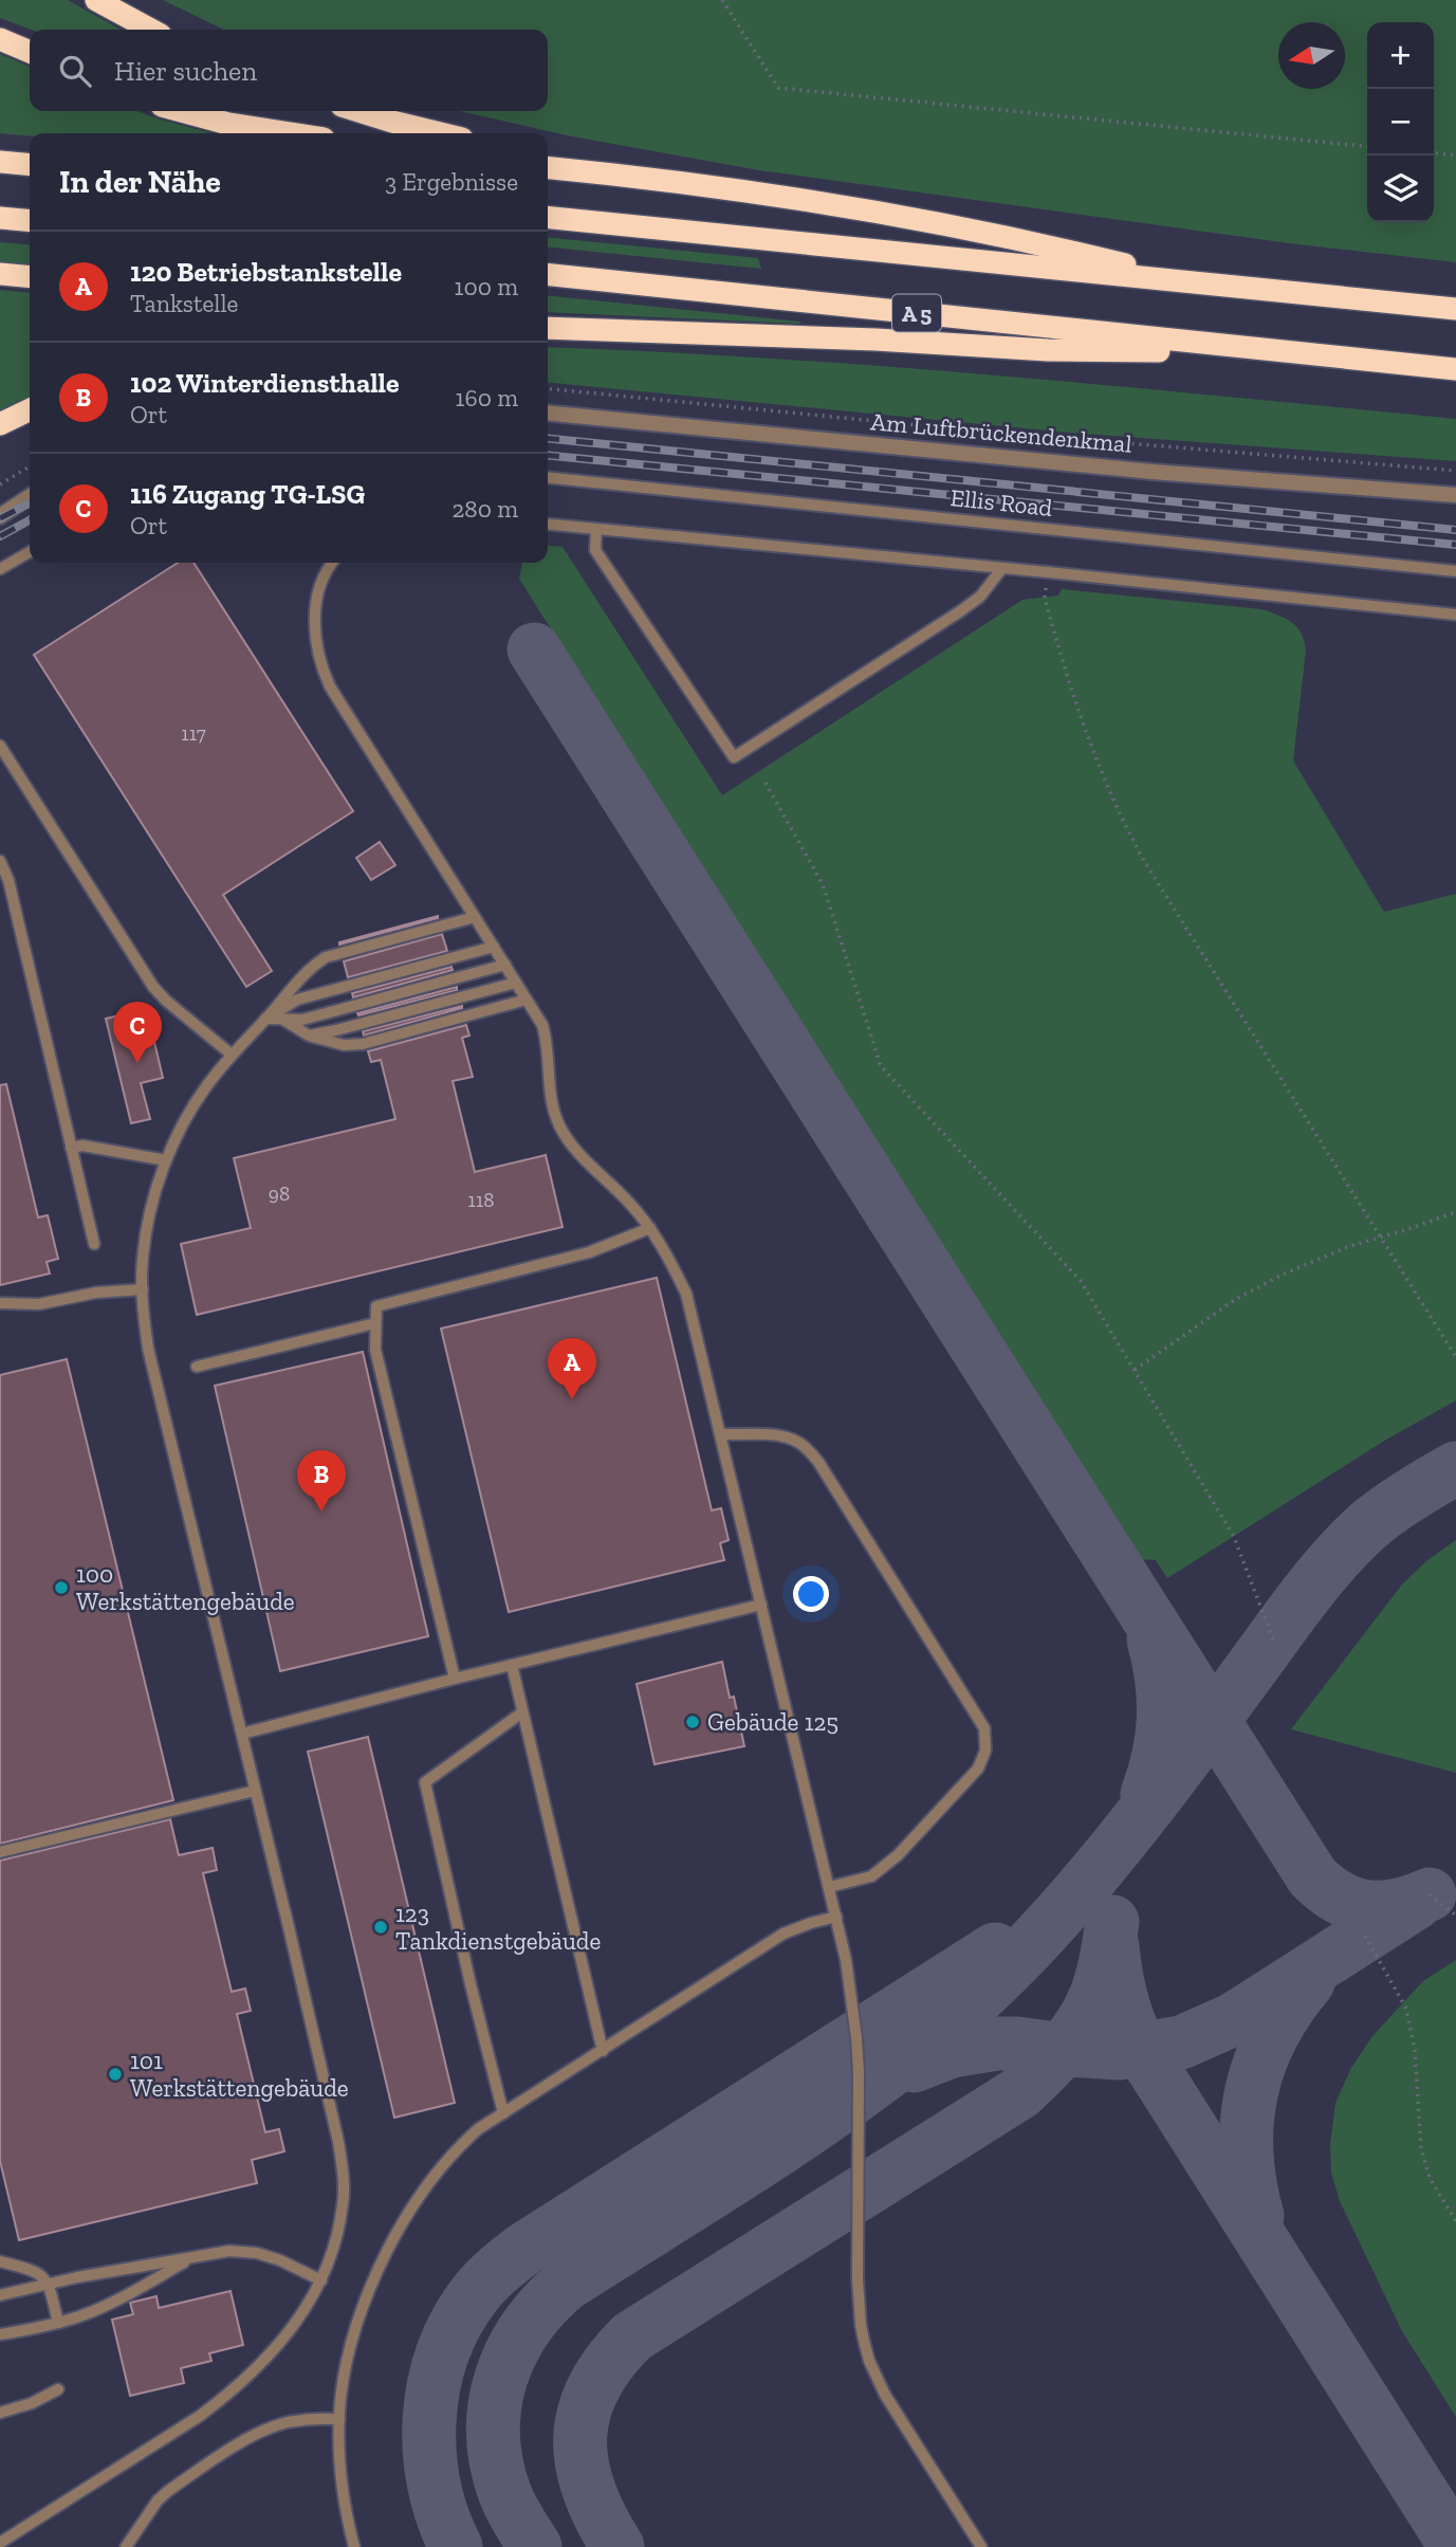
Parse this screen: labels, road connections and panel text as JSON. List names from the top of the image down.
{
  "streets": {
    "highway": ["A 5"],
    "street": ["Am Luftbrückendenkmal"],
    "lane": ["Ellis Road"]
  },
  "places": [
    "100 Werkstättengebäude",
    "Gebäude 125",
    "123 Tankdienstgebäude",
    "101 Werkstättengebäude"
  ],
  "house_numbers": ["117", "98", "118"],
  "north": "left",
  "page": {
    "map_buttons": ["+", "−"],
    "search": "Hier suchen",
    "heading": ["In der Nähe", "3 Ergebnisse"],
    "list": [
      {
        "mark": "A",
        "name": "120 Betriebstankstelle",
        "note": "Tankstelle",
        "value": "100 m"
      },
      {
        "mark": "B",
        "name": "102 Winterdiensthalle",
        "note": "Ort",
        "value": "160 m"
      },
      {
        "mark": "C",
        "name": "116 Zugang TG-LSG",
        "note": "Ort",
        "value": "280 m"
      }
    ],
    "pins": ["C", "A", "B"]
  }
}
